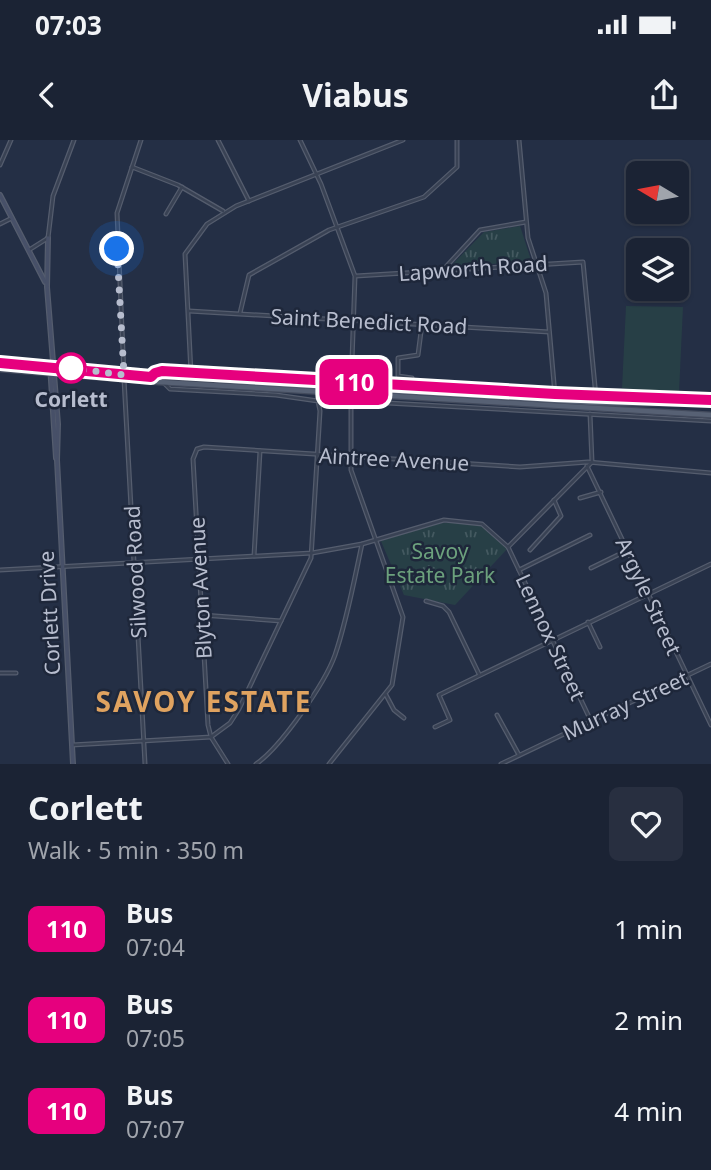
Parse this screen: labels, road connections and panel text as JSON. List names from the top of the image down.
{
  "streets": {
    "main road": ["Corlett Drive"],
    "street": [
      "Lapworth Road",
      "Saint Benedict Road",
      "Aintree Avenue",
      "Silwood Road",
      "Blyton Avenue",
      "Argyle Street",
      "Lennox Street",
      "Murray Street"
    ]
  },
  "crossings": [
    ["Aintree Avenue", "Blyton Avenue"],
    ["Aintree Avenue", "Lennox Street"],
    ["Argyle Street", "Lennox Street"],
    ["Argyle Street", "Murray Street"],
    ["Lennox Street", "Murray Street"]
  ],
  "districts": ["SAVOY ESTATE"],
  "parks": ["Savoy Estate Park"],
  "places": ["Corlett"],
  "lines": ["bus line 110"],
  "north": "left",
  "page": {
    "status": "07:03",
    "header": "Viabus",
    "on_map": "110",
    "heading": ["Corlett", "Walk · 5 min · 350 m"],
    "list": [
      {
        "mark": "110",
        "name": "Bus",
        "note": "07:04",
        "value": "1 min"
      },
      {
        "mark": "110",
        "name": "Bus",
        "note": "07:05",
        "value": "2 min"
      },
      {
        "mark": "110",
        "name": "Bus",
        "note": "07:07",
        "value": "4 min"
      }
    ]
  }
}
